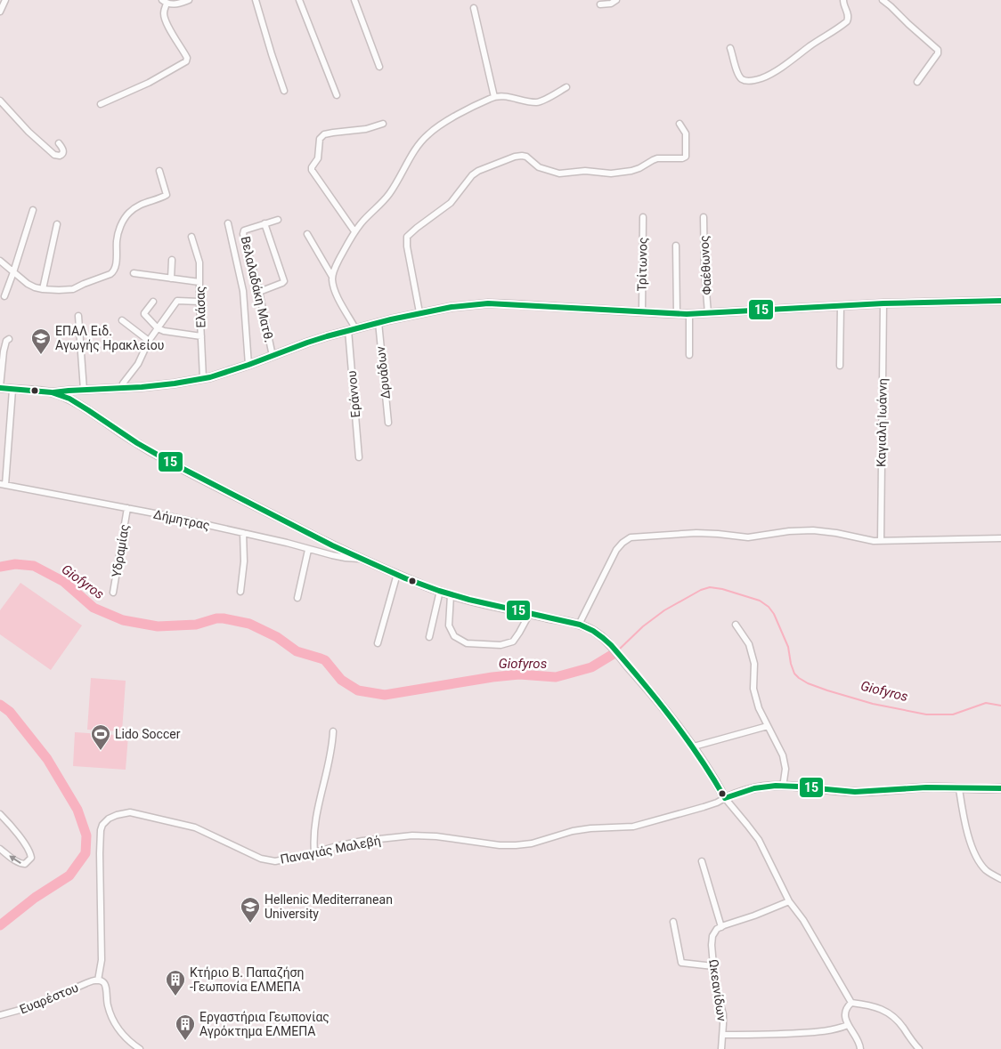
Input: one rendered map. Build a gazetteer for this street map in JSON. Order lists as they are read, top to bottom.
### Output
{
  "streets": {
    "street": [
      "Τρίτωνος",
      "Φαέθωνος",
      "Βελαλαδάκη Ματθ.",
      "Ελάσας",
      "Δρυάδων",
      "Εράννου",
      "Καγιαλή Ιωάννη",
      "Δήμητρας",
      "Υδραμίας",
      "Παναγιάς Μαλεβή",
      "Ωκεανίδων",
      "Ευαρέστου"
    ]
  },
  "crossings": [
    ["Δήμητρας", "Υδραμίας"],
    ["Παναγιάς Μαλεβή", "Ευαρέστου"]
  ],
  "water": ["Giofyros"],
  "places": {
    "school or university": ["ΕΠΑΛ Ειδ. Αγωγής Ηρακλείου", "Hellenic Mediterranean University"],
    "sports": ["Lido Soccer"],
    "building": ["Κτήριο Β. Παπαζήση -Γεωπονία ΕΛΜΕΠΑ", "Εργαστήρια Γεωπονίας Αγρόκτημα ΕΛΜΕΠΑ"]
  },
  "lines": ["transit line 15"]
}
